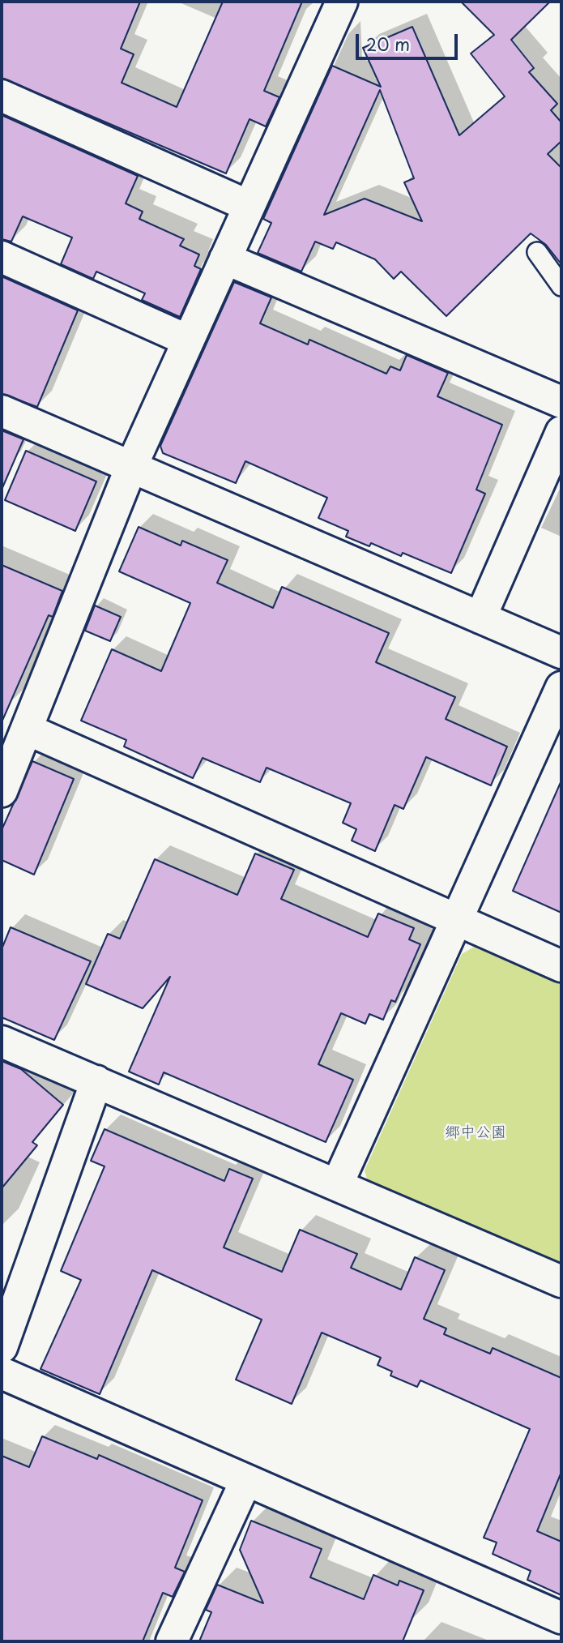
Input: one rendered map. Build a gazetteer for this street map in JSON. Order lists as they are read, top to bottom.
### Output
{
  "parks": ["郷中公園"],
  "scale_bar": "20 m"
}
